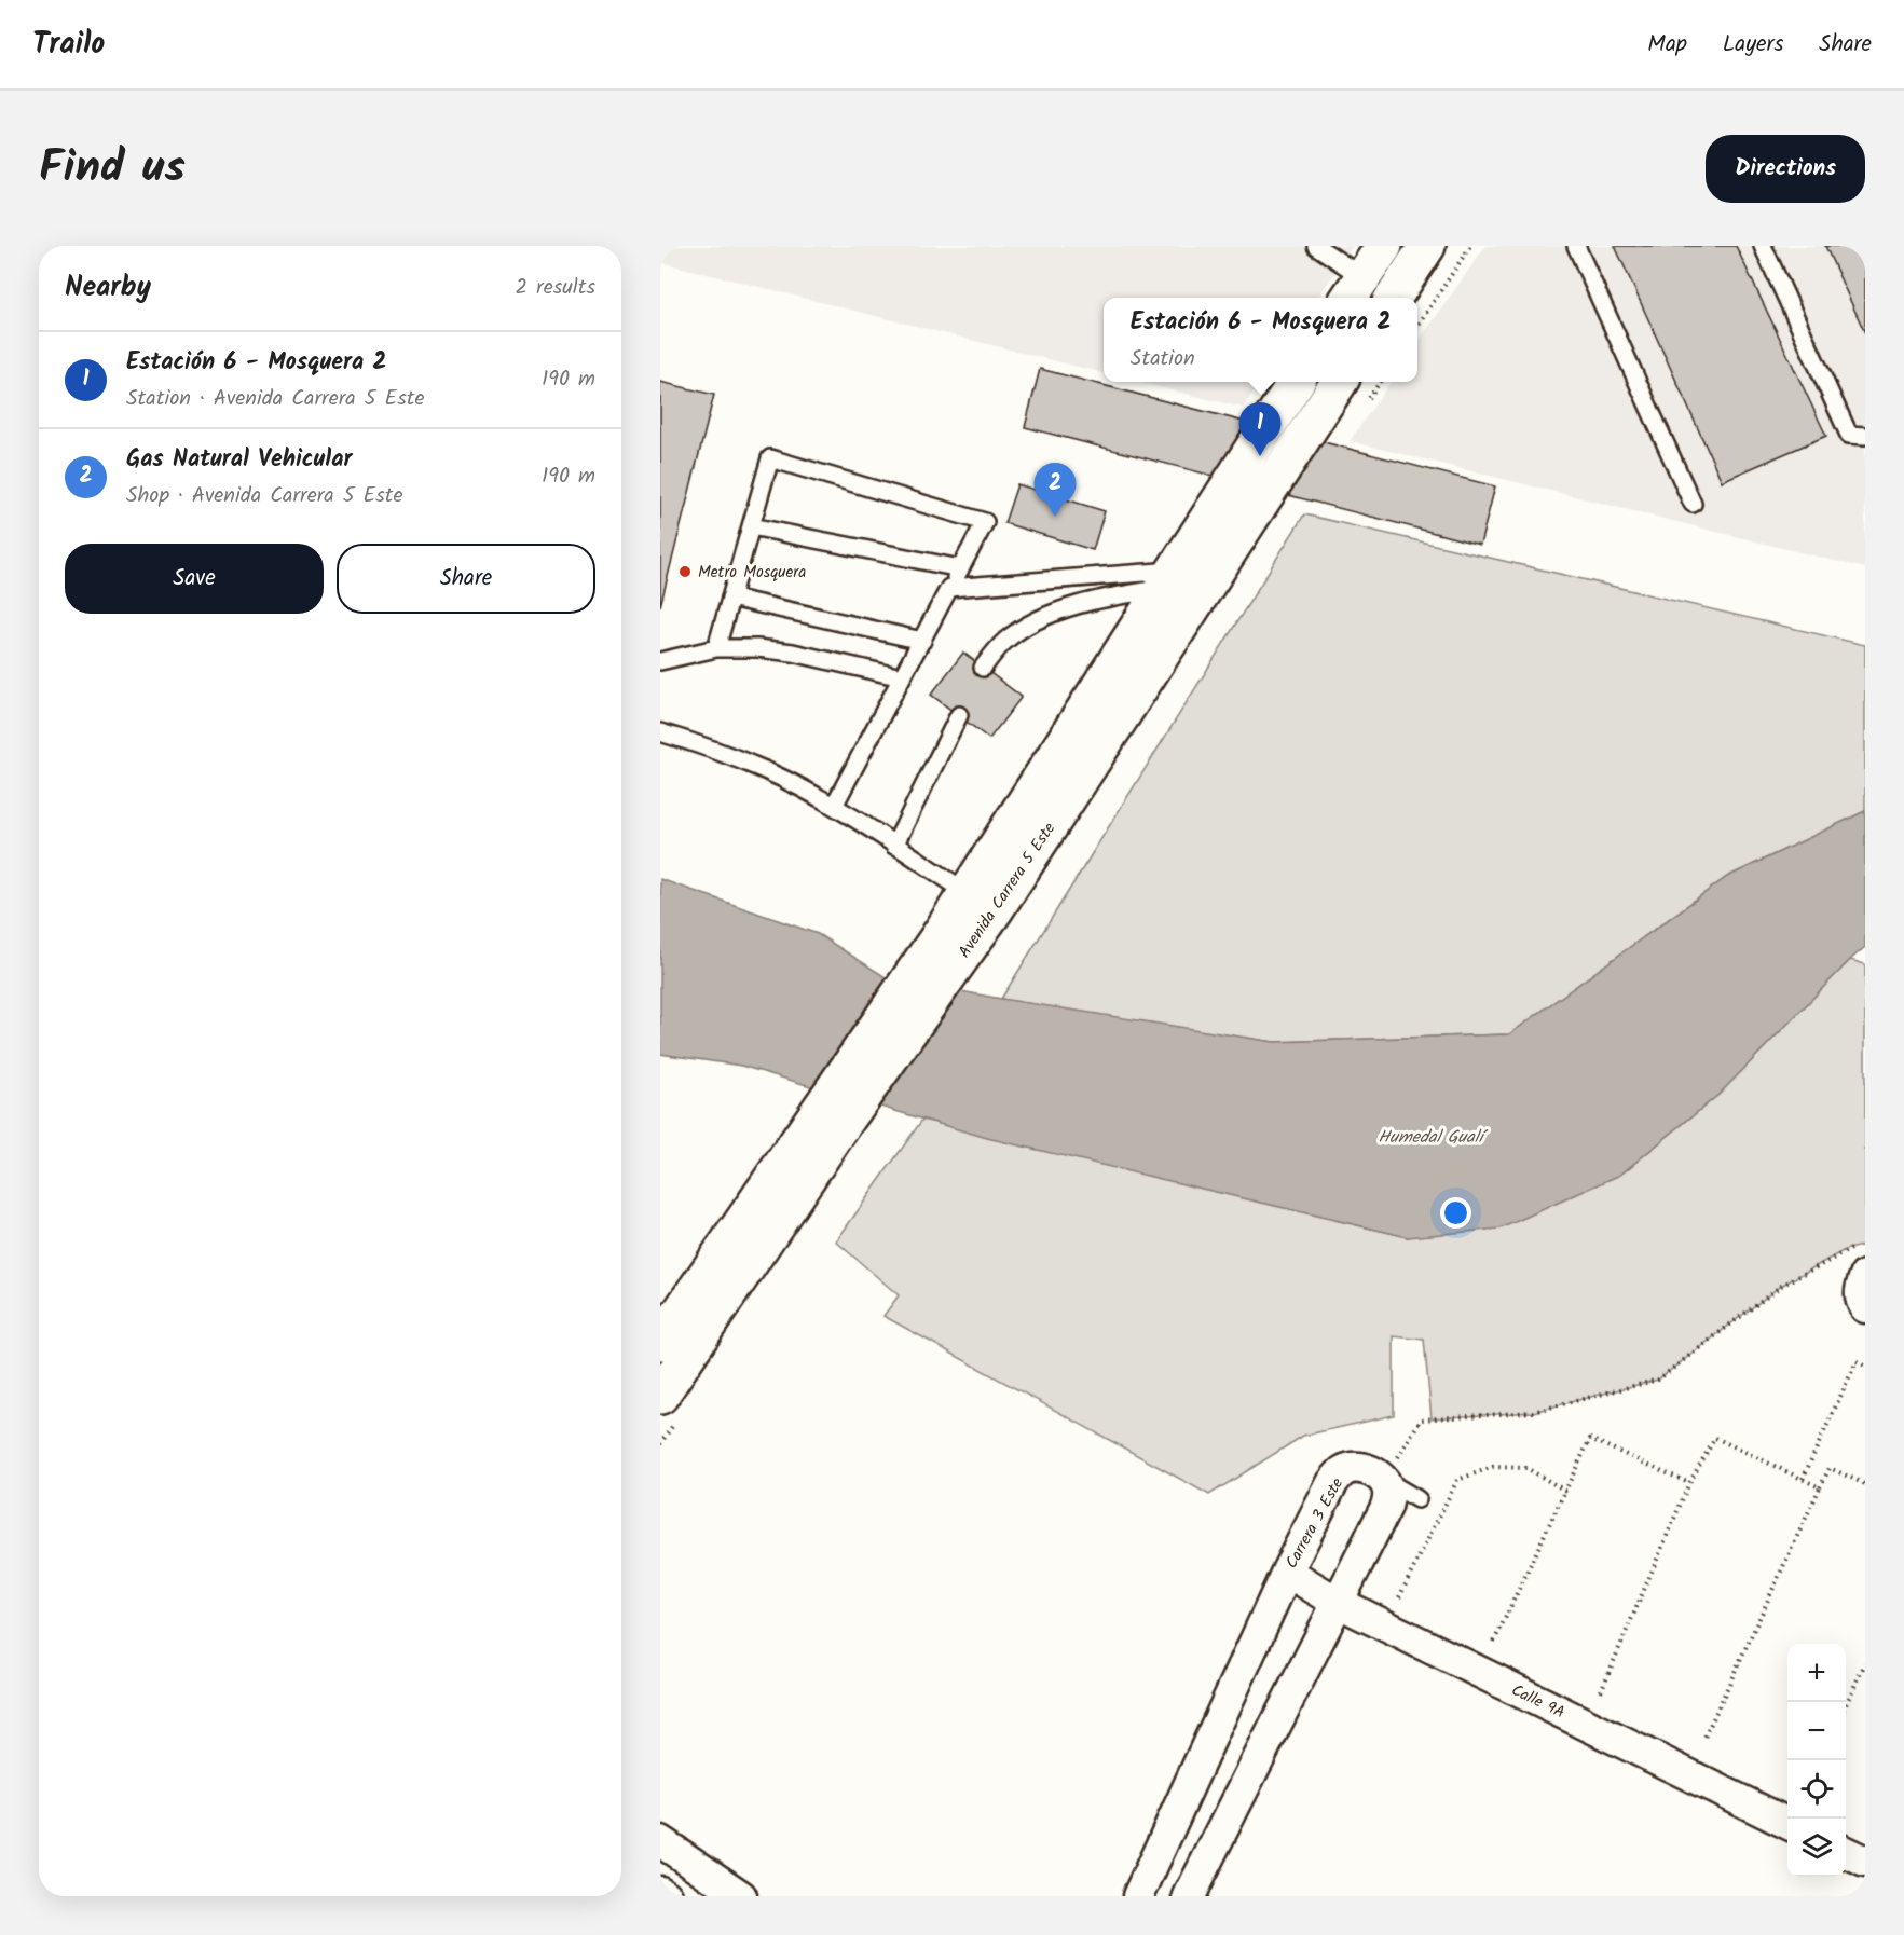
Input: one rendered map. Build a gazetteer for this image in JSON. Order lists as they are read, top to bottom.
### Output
{
  "streets": {
    "main road": ["Avenida Carrera 5 Este"],
    "street": ["Carrera 3 Este", "Calle 9A"]
  },
  "crossings": [
    ["Carrera 3 Este", "Calle 9A"]
  ],
  "water": ["Humedal Gualí"],
  "places": ["Metro Mosquera"],
  "page": {
    "header": "Trailo",
    "nav": ["Map", "Layers", "Share"],
    "title": "Find us",
    "buttons": [
      "Directions",
      ["Save", "Share"]
    ],
    "heading": ["Nearby", "2 results"],
    "popup": ["Estación 6 - Mosquera 2", "Station"],
    "list": [
      {
        "mark": "1",
        "name": "Estación 6 - Mosquera 2",
        "note": "Station · Avenida Carrera 5 Este",
        "value": "190 m"
      },
      {
        "mark": "2",
        "name": "Gas Natural Vehicular",
        "note": "Shop · Avenida Carrera 5 Este",
        "value": "190 m"
      }
    ],
    "pins": ["1", "2"],
    "map_buttons": ["+", "−"]
  }
}
